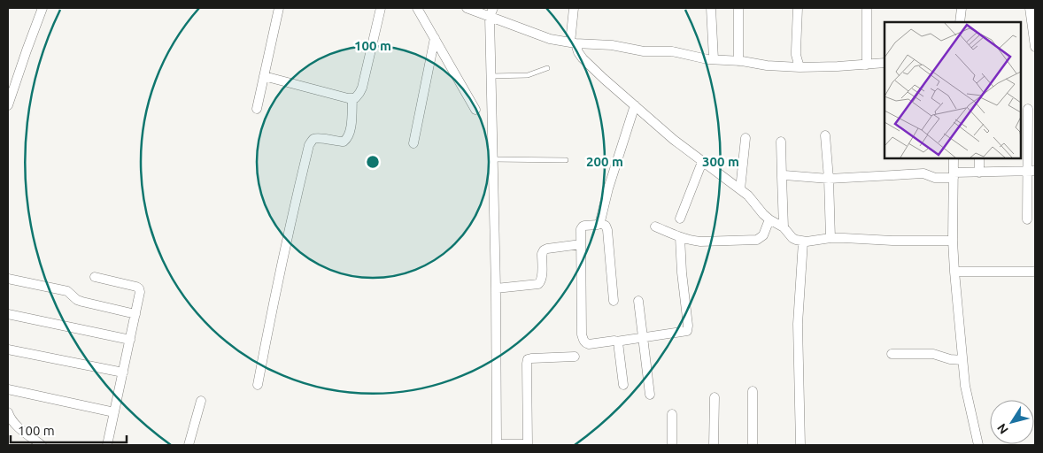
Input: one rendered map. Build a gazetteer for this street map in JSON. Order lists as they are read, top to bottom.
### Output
{
  "scale_bar": "100 m",
  "north": "bottom left",
  "rings": ["100 m", "200 m", "300 m"]
}
